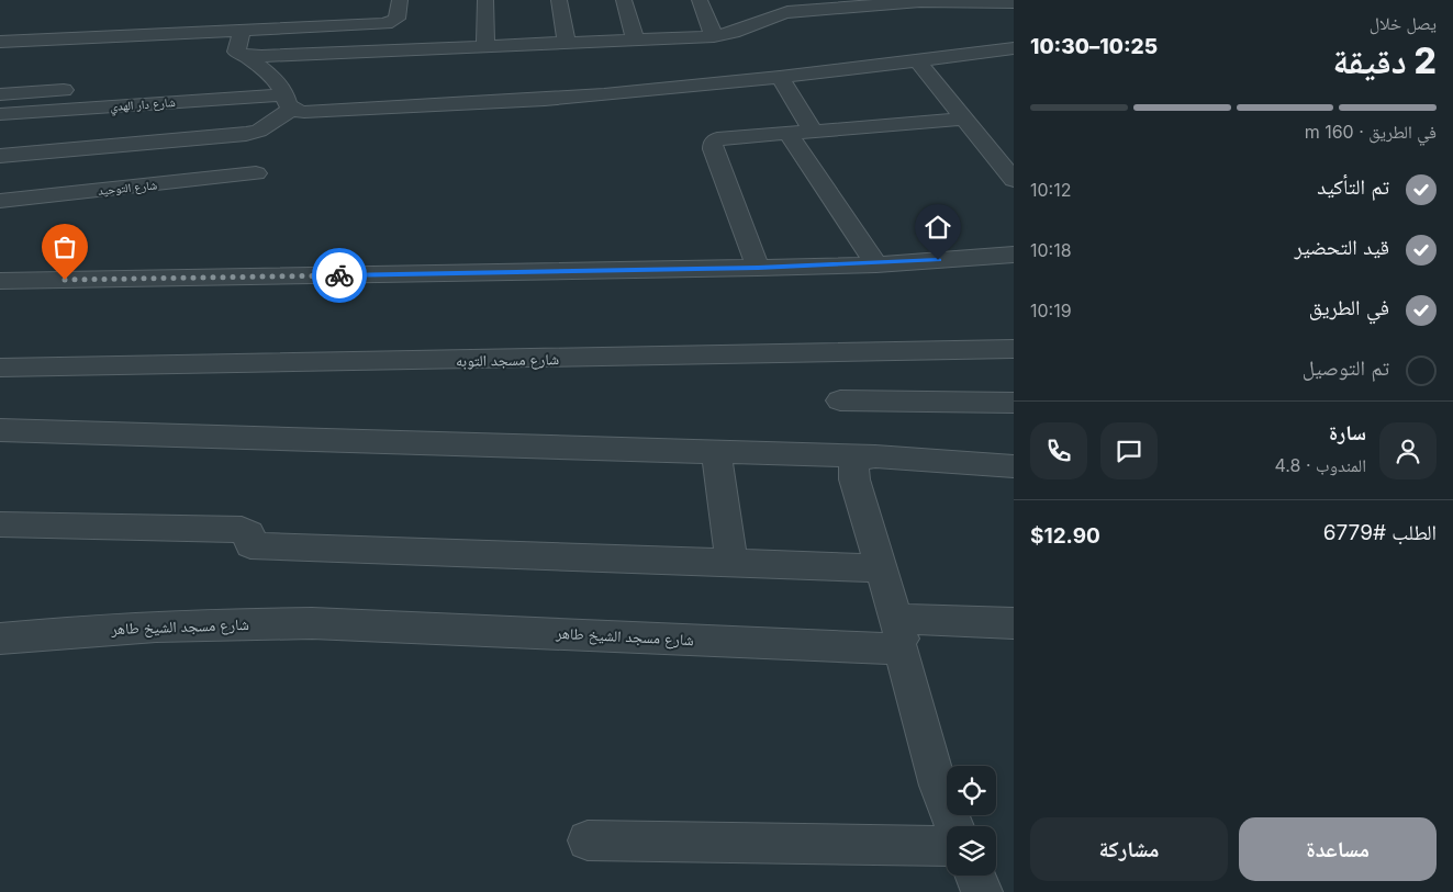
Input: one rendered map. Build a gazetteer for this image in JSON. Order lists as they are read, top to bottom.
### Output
{
  "streets": {
    "street": [
      "شارع دار الهدي",
      "شارع التوحيد",
      "شارع مسجد التوبه",
      "شارع مسجد الشيخ طاهر"
    ]
  },
  "page": {
    "heading": ["2 دقيقة", "يصل خلال", "10:25–10:30"],
    "panel": [
      "سارة",
      "المندوب · 4.8",
      "الطلب #6779",
      "$12.90"
    ],
    "bar": "في الطريق · 160 m",
    "list": [
      ["تم التأكيد", "10:12"],
      ["قيد التحضير", "10:18"],
      ["في الطريق", "10:19"],
      "تم التوصيل"
    ],
    "buttons": ["مساعدة", "مشاركة"]
  }
}
